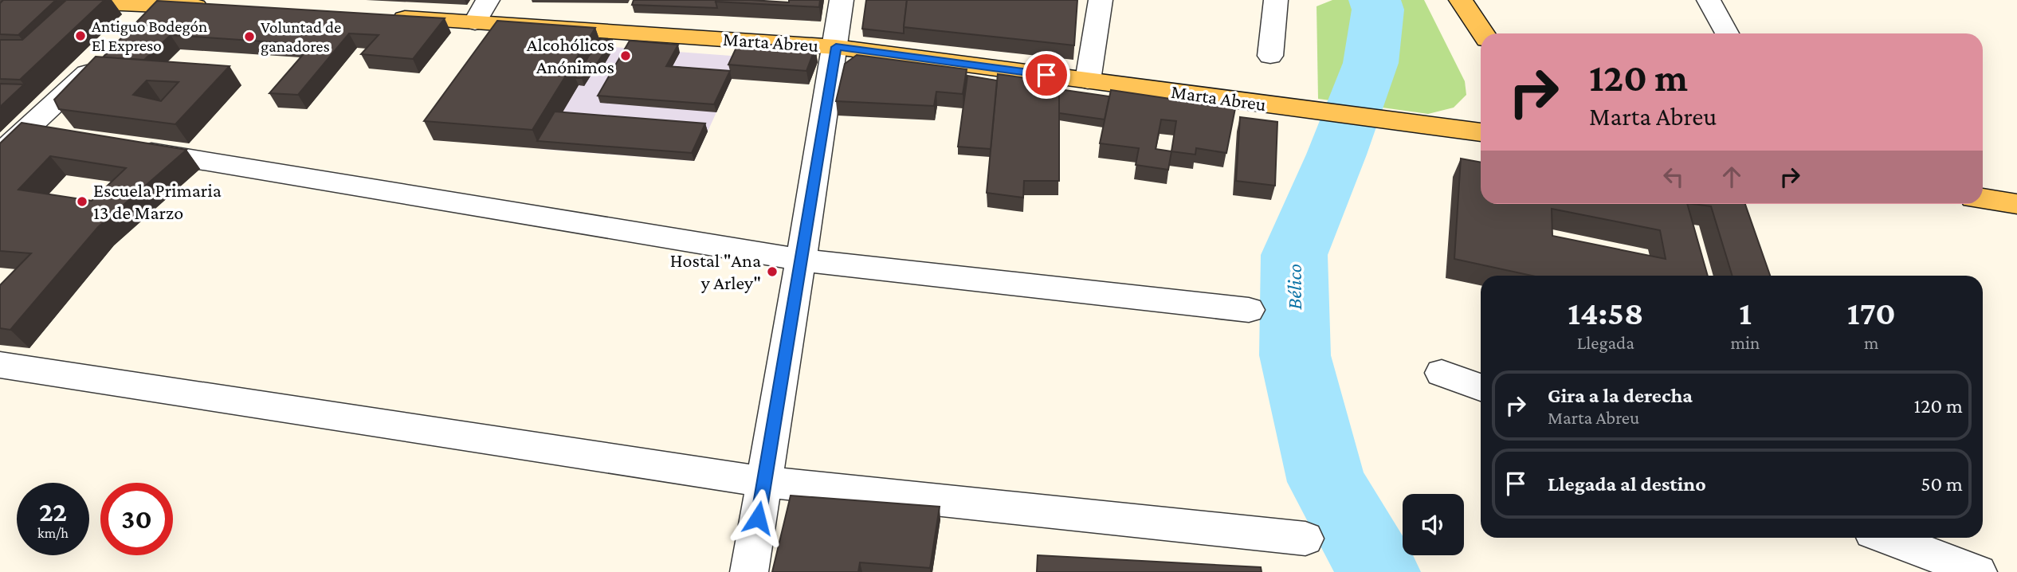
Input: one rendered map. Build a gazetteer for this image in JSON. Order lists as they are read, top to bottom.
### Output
{
  "streets": {
    "main road": ["Marta Abreu"]
  },
  "water": ["Bélico"],
  "places": [
    "Antiguo Bodegón El Expreso",
    "Voluntad de ganadores",
    "Alcohólicos Anónimos",
    "Escuela Primaria 13 de Marzo",
    "Hostal \"Ana y Arley\""
  ],
  "page": {
    "turn": ["120 m", "Marta Abreu"],
    "eta": [
      "14:58",
      "Llegada",
      "1",
      "min",
      "170",
      "m"
    ],
    "list": [
      {
        "name": "Gira a la derecha",
        "note": "Marta Abreu",
        "value": "120 m"
      },
      {
        "name": "Llegada al destino",
        "value": "50 m"
      }
    ],
    "speed": "22 km/h",
    "limit": "30"
  }
}
